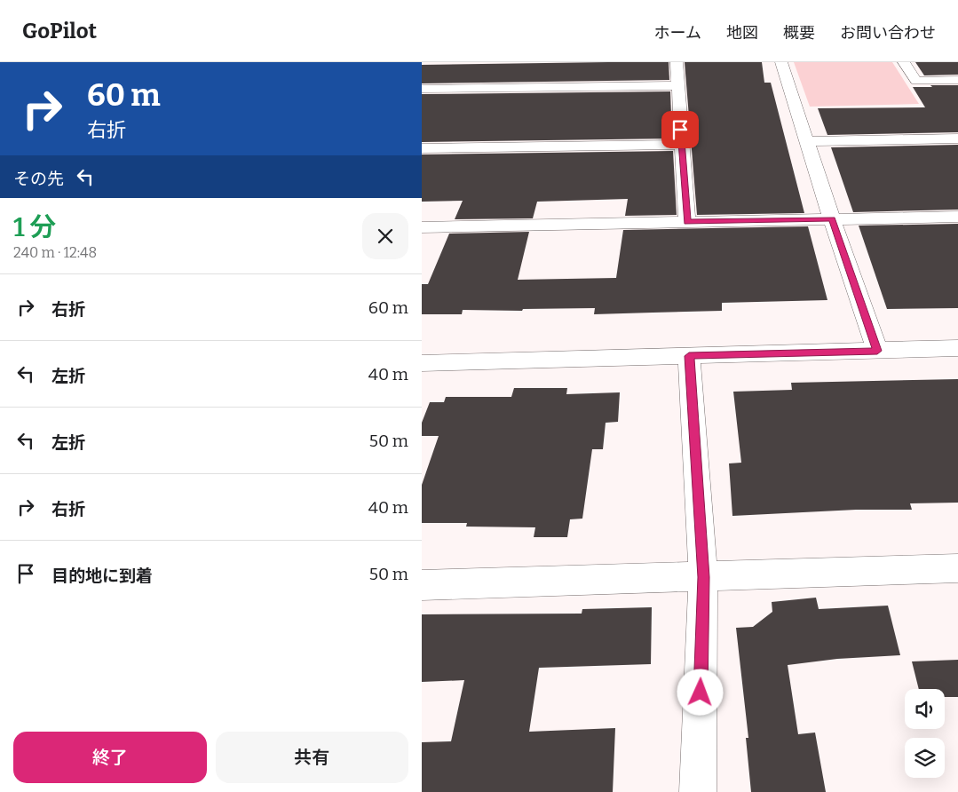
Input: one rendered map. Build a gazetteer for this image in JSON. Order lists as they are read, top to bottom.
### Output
{
  "page": {
    "header": "GoPilot",
    "nav": [
      "ホーム",
      "地図",
      "概要",
      "お問い合わせ"
    ],
    "turn": ["60 m", "右折"],
    "then": "その先",
    "heading": ["1 分", "240 m · 12:48"],
    "list": [
      {
        "name": "右折",
        "value": "60 m"
      },
      {
        "name": "左折",
        "value": "40 m"
      },
      {
        "name": "左折",
        "value": "50 m"
      },
      {
        "name": "右折",
        "value": "40 m"
      },
      {
        "name": "目的地に到着",
        "value": "50 m"
      }
    ],
    "buttons": ["終了", "共有"]
  }
}
